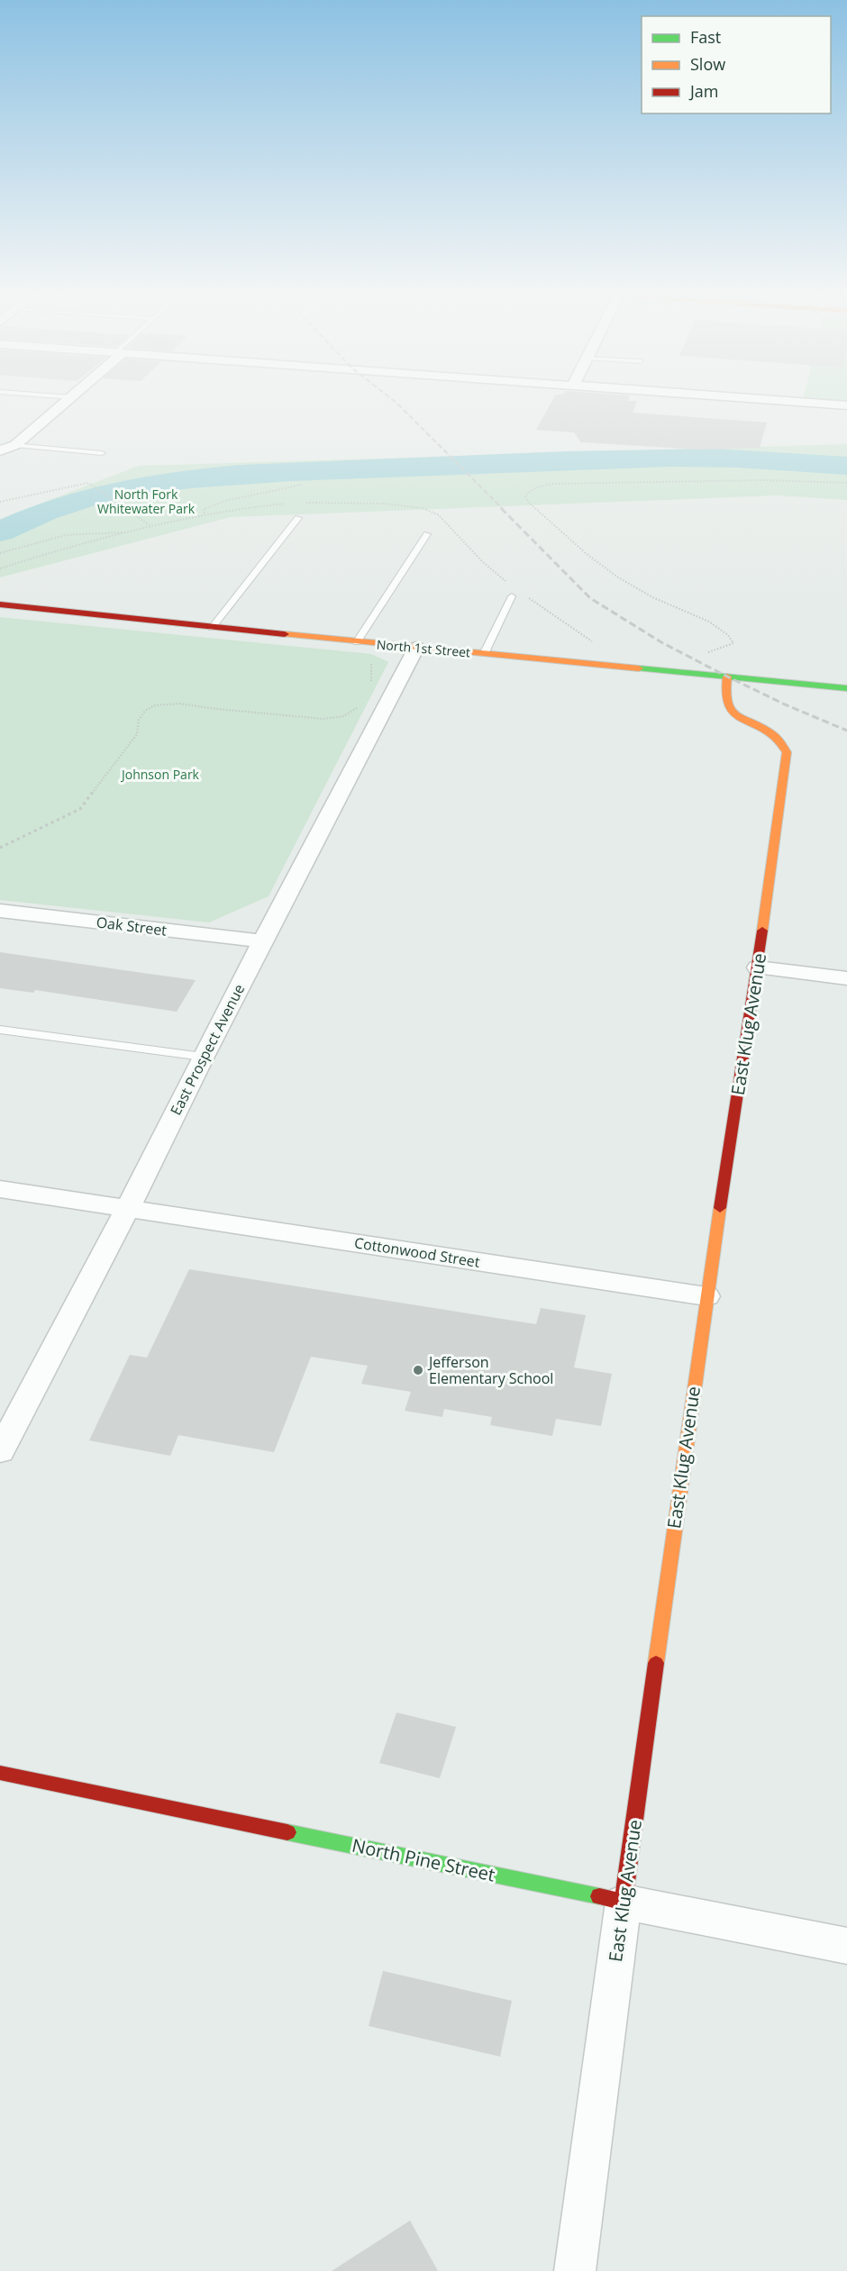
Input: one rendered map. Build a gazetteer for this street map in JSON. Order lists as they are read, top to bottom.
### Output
{
  "streets": {
    "street": [
      "North 1st Street",
      "Oak Street",
      "East Klug Avenue",
      "East Prospect Avenue",
      "Cottonwood Street",
      "North Pine Street"
    ]
  },
  "crossings": [
    ["North 1st Street", "East Klug Avenue"],
    ["North 1st Street", "East Prospect Avenue"],
    ["Oak Street", "East Prospect Avenue"],
    ["East Klug Avenue", "Cottonwood Street"],
    ["East Klug Avenue", "North Pine Street"],
    ["East Prospect Avenue", "Cottonwood Street"]
  ],
  "parks": ["North Fork Whitewater Park", "Johnson Park"],
  "places": ["Jefferson Elementary School"],
  "legend": ["Fast", "Slow", "Jam"]
}
